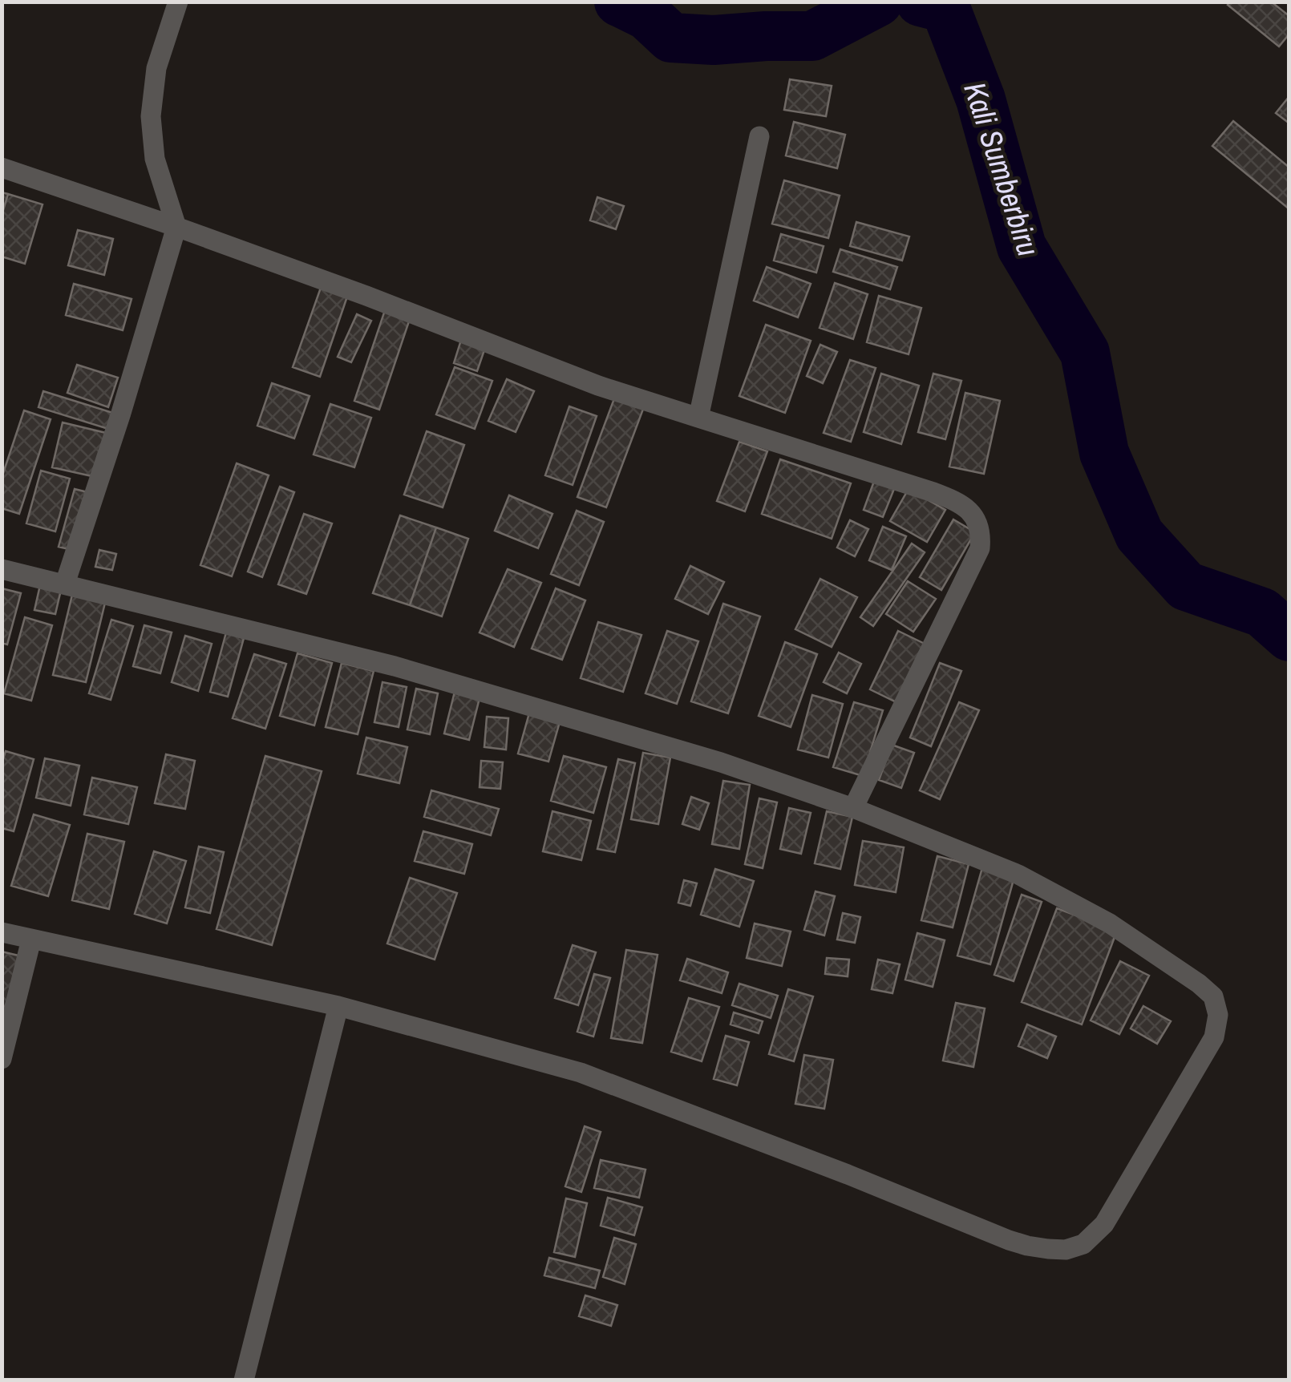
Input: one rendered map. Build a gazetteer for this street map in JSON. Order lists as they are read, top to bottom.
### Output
{
  "water": ["Kali Sumberbiru"]
}
